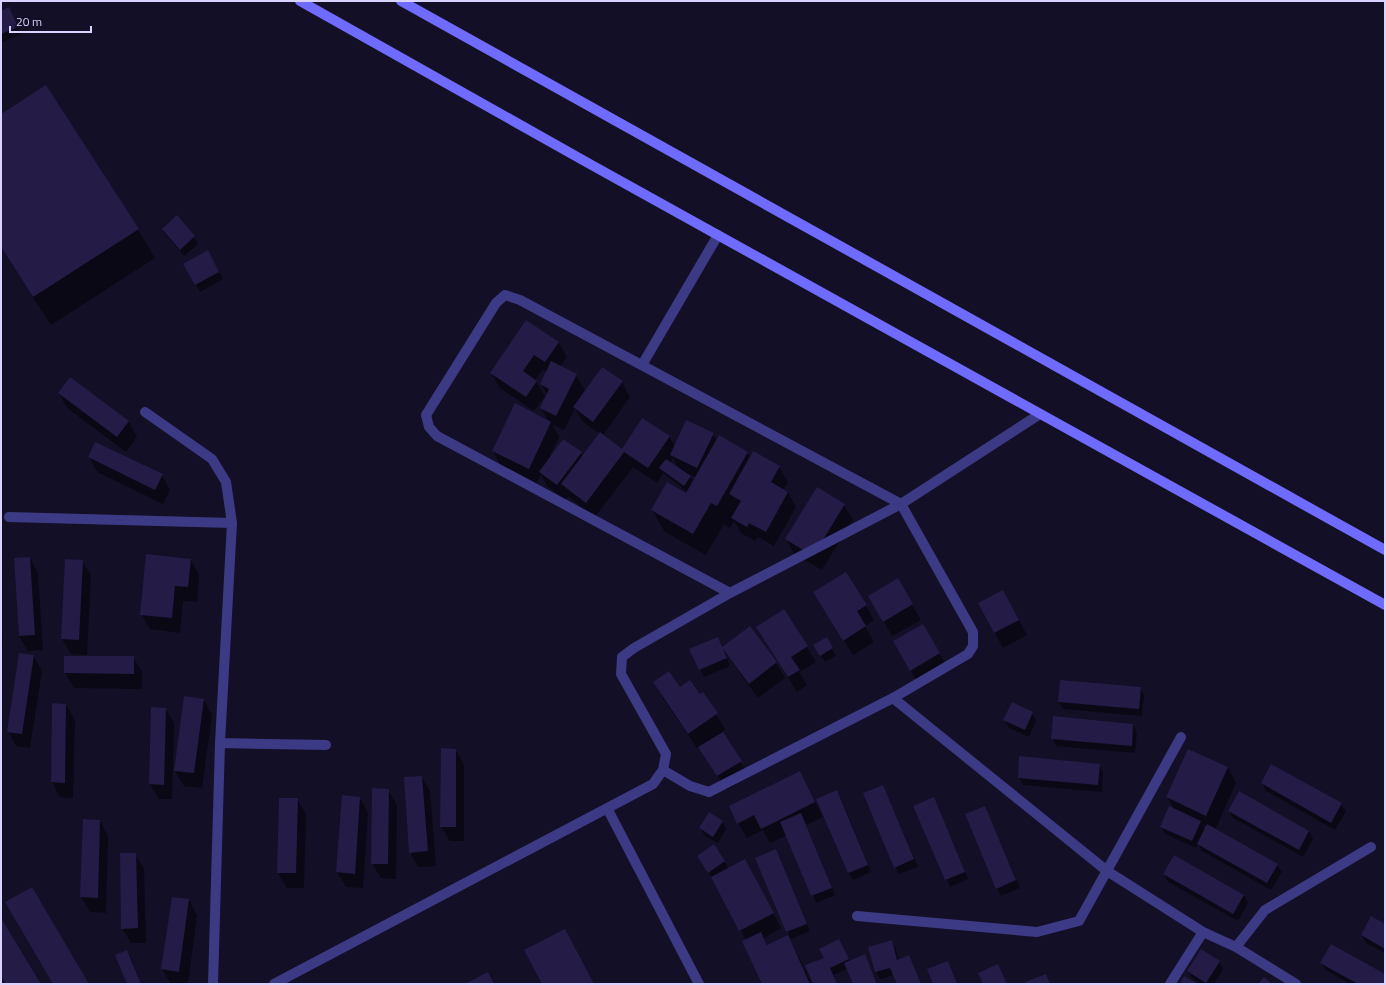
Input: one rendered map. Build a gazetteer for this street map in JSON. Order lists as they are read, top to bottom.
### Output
{
  "scale_bar": "20 m"
}
